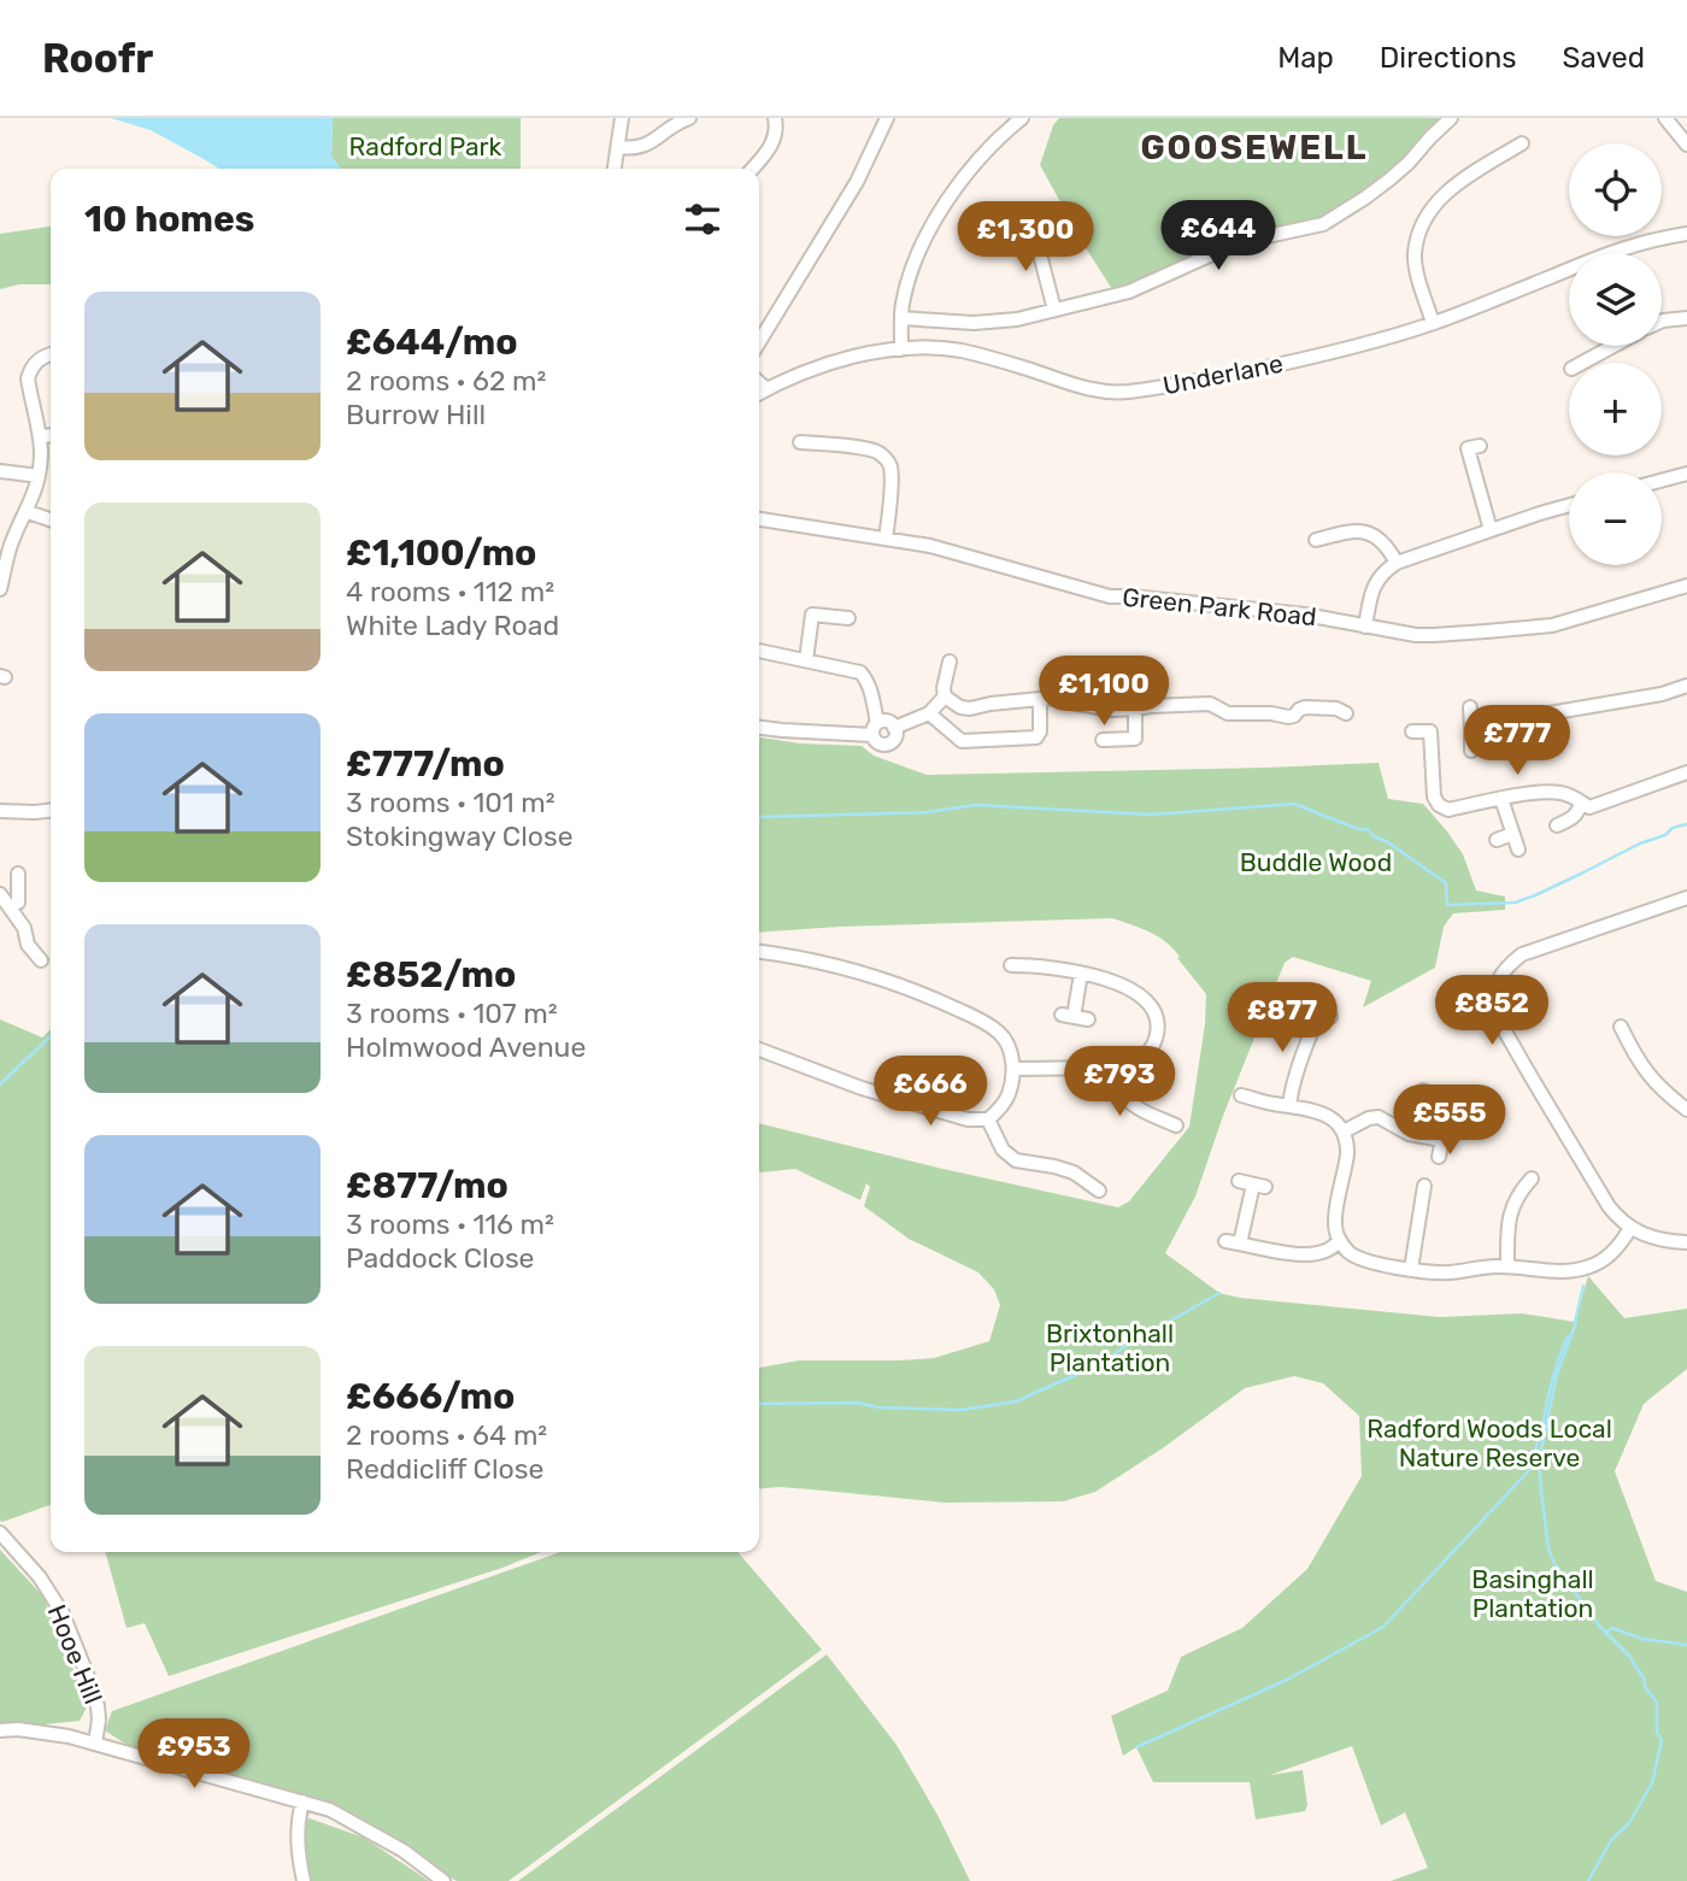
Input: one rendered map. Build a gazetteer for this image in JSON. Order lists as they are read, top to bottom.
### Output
{
  "streets": {
    "street": ["Underlane", "Green Park Road", "Hooe Hill"]
  },
  "districts": ["GOOSEWELL"],
  "parks": [
    "Radford Park",
    "Buddle Wood",
    "Brixtonhall Plantation",
    "Radford Woods Local Nature Reserve",
    "Basinghall Plantation"
  ],
  "page": {
    "header": "Roofr",
    "nav": ["Map", "Directions", "Saved"],
    "map_buttons": ["+", "−"],
    "heading": "10 homes",
    "price": [
      "£644",
      "£1,300",
      "£1,100",
      "£777",
      "£852",
      "£877",
      "£793",
      "£666",
      "£555",
      "£953"
    ],
    "list": [
      {
        "name": "£644/mo",
        "note": "2 rooms · 62 m² · Burrow Hill"
      },
      {
        "name": "£1,100/mo",
        "note": "4 rooms · 112 m² · White Lady Road"
      },
      {
        "name": "£777/mo",
        "note": "3 rooms · 101 m² · Stokingway Close"
      },
      {
        "name": "£852/mo",
        "note": "3 rooms · 107 m² · Holmwood Avenue"
      },
      {
        "name": "£877/mo",
        "note": "3 rooms · 116 m² · Paddock Close"
      },
      {
        "name": "£666/mo",
        "note": "2 rooms · 64 m² · Reddicliff Close"
      }
    ]
  }
}
